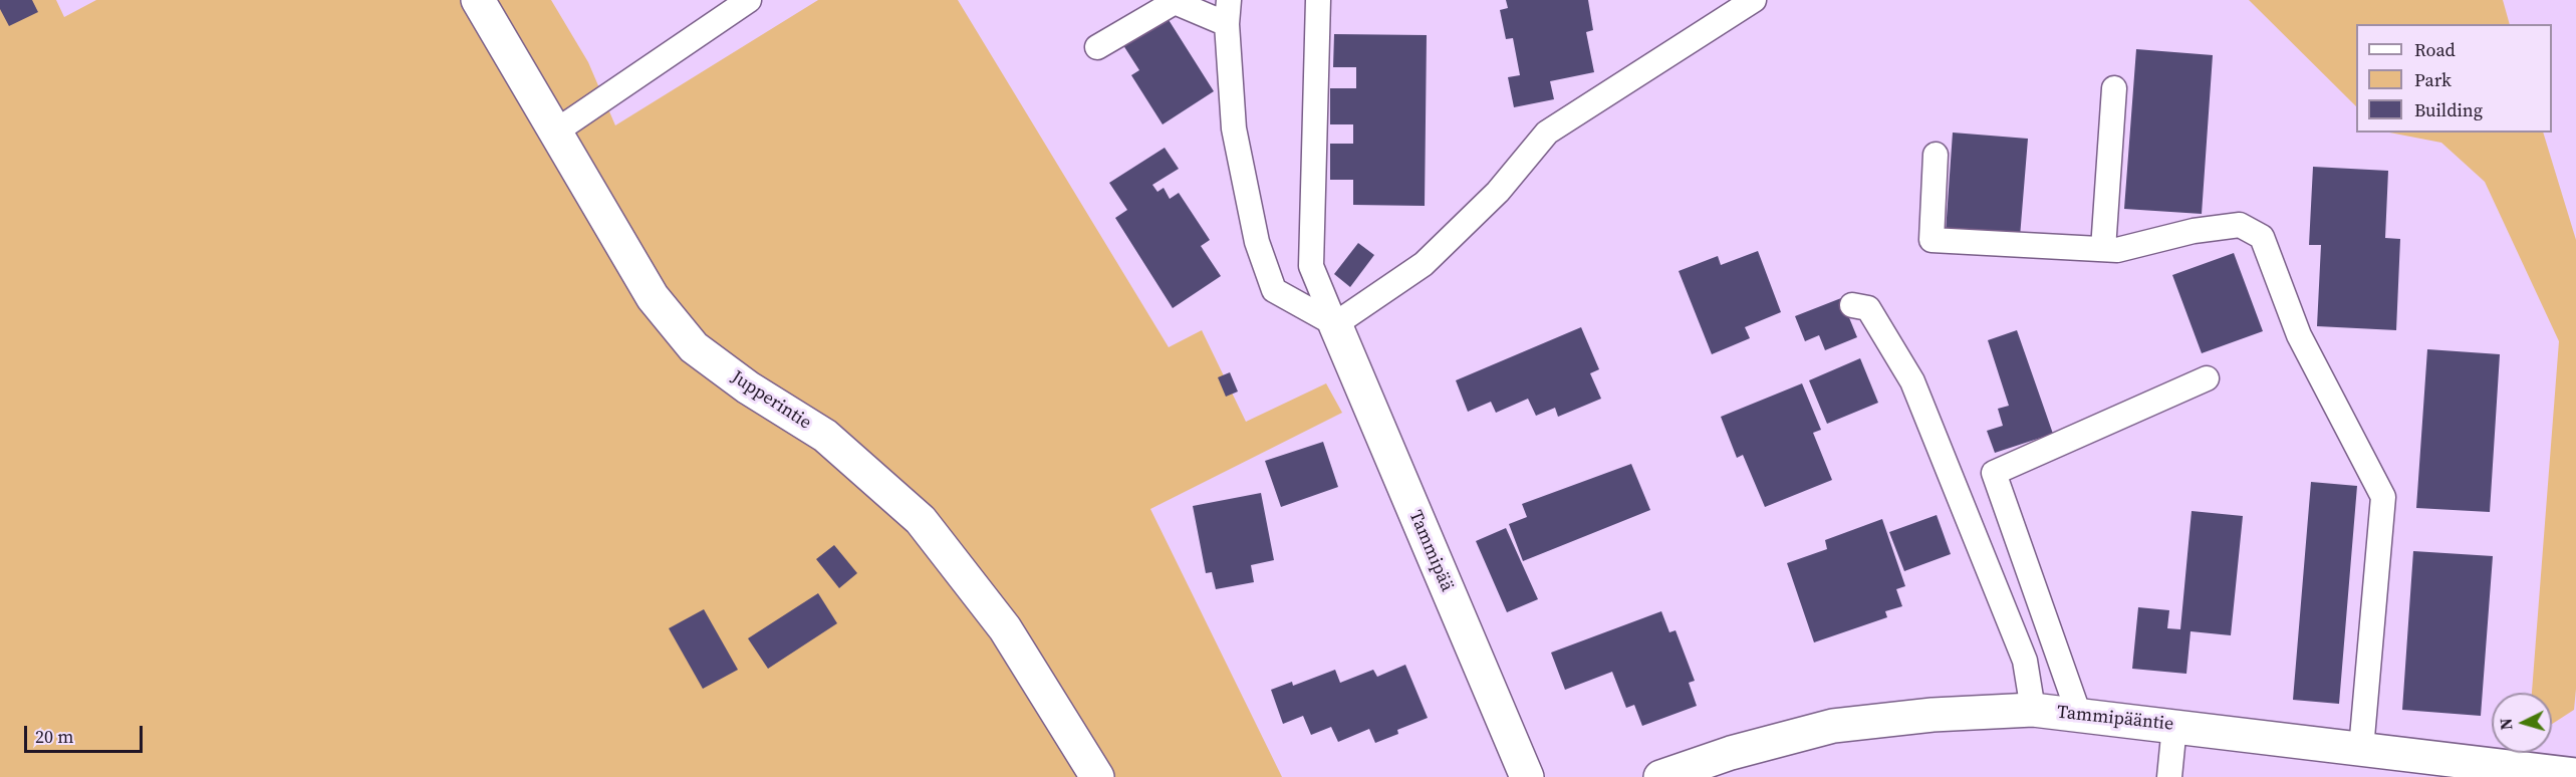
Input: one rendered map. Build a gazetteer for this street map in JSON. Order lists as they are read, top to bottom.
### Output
{
  "streets": {
    "street": ["Jupperintie", "Tammipää", "Tammipääntie"]
  },
  "legend": ["Road", "Park", "Building"],
  "scale_bar": "20 m",
  "north": "left"
}
